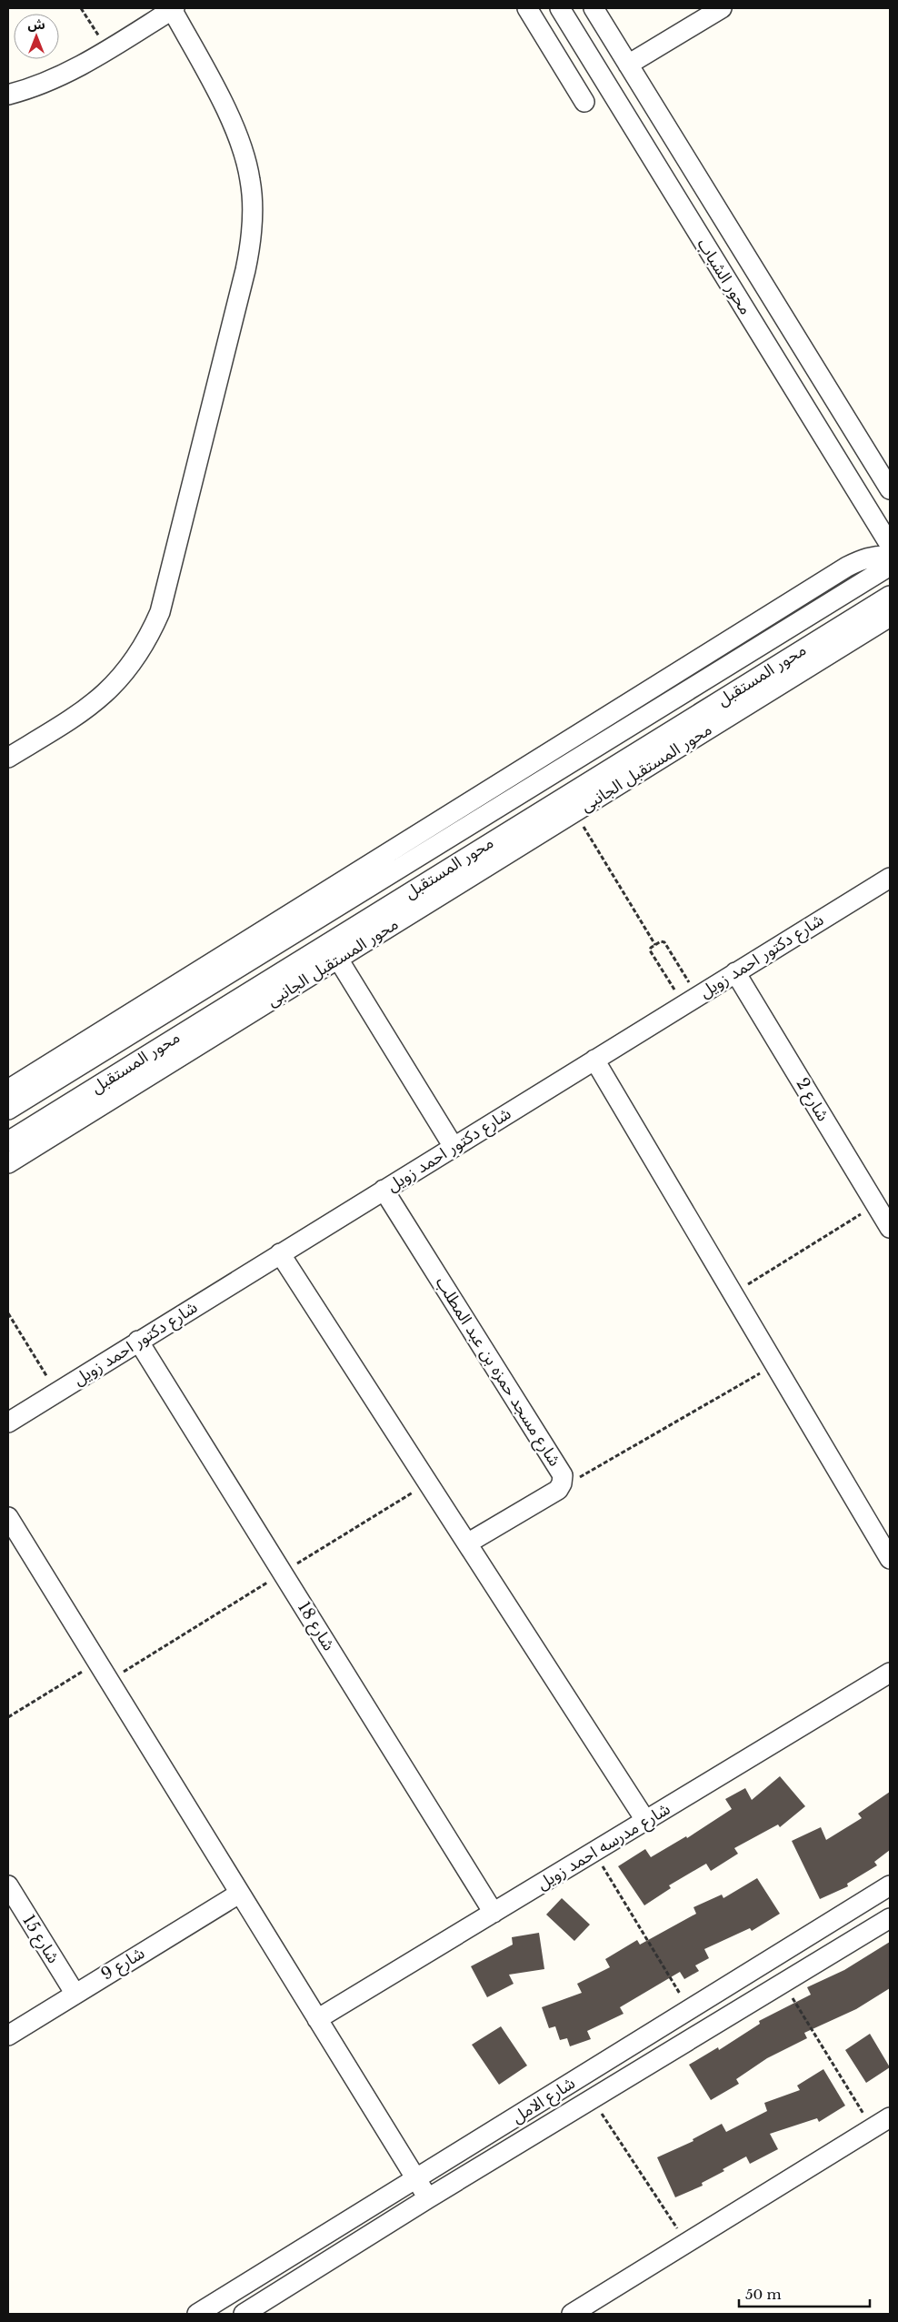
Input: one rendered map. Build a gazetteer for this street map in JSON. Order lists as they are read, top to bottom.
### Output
{
  "streets": {
    "street": [
      "محور الشباب",
      "محور المستقبل",
      "محور المستقبل الجانبى",
      "شارع دكتور احمد زويل",
      "شارع 2",
      "شارع مسجد حمزه بن عبد المطلب",
      "شارع 18",
      "شارع مدرسه احمد زويل",
      "شارع 15",
      "شارع 9",
      "شارع الامل"
    ]
  },
  "crossings": [
    ["شارع دكتور احمد زويل", "شارع 2"],
    ["شارع دكتور احمد زويل", "شارع مسجد حمزه بن عبد المطلب"],
    ["شارع دكتور احمد زويل", "شارع 18"],
    ["شارع 18", "شارع مدرسه احمد زويل"],
    ["شارع 15", "شارع 9"]
  ],
  "scale_bar": "50 m",
  "north": "top"
}
